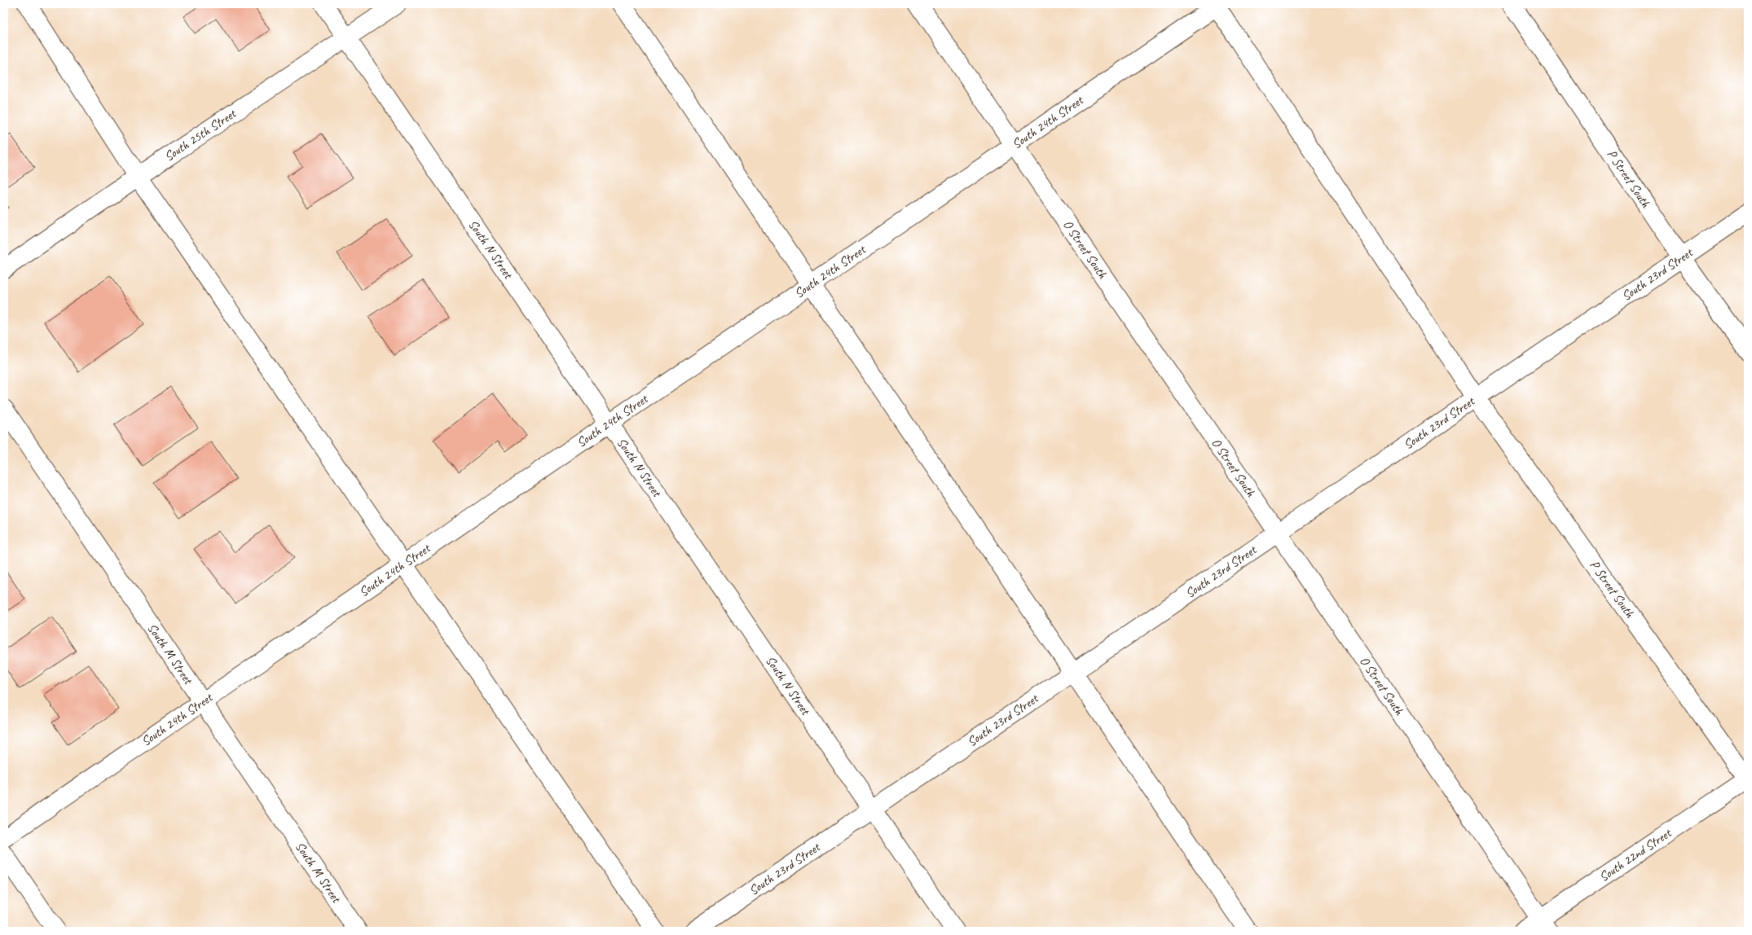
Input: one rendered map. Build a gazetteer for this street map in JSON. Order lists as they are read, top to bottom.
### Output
{
  "streets": {
    "street": [
      "South 24th Street",
      "South 25th Street",
      "P Street South",
      "South N Street",
      "O Street South",
      "South 23rd Street",
      "South M Street",
      "South 22nd Street"
    ]
  },
  "crossings": [
    ["South 24th Street", "P Street South"],
    ["South 24th Street", "South N Street"],
    ["South 24th Street", "O Street South"],
    ["South 24th Street", "South M Street"],
    ["South 25th Street", "South N Street"],
    ["P Street South", "South 23rd Street"],
    ["P Street South", "South 22nd Street"],
    ["South N Street", "South 23rd Street"],
    ["O Street South", "South 23rd Street"],
    ["O Street South", "South 22nd Street"]
  ]
}
